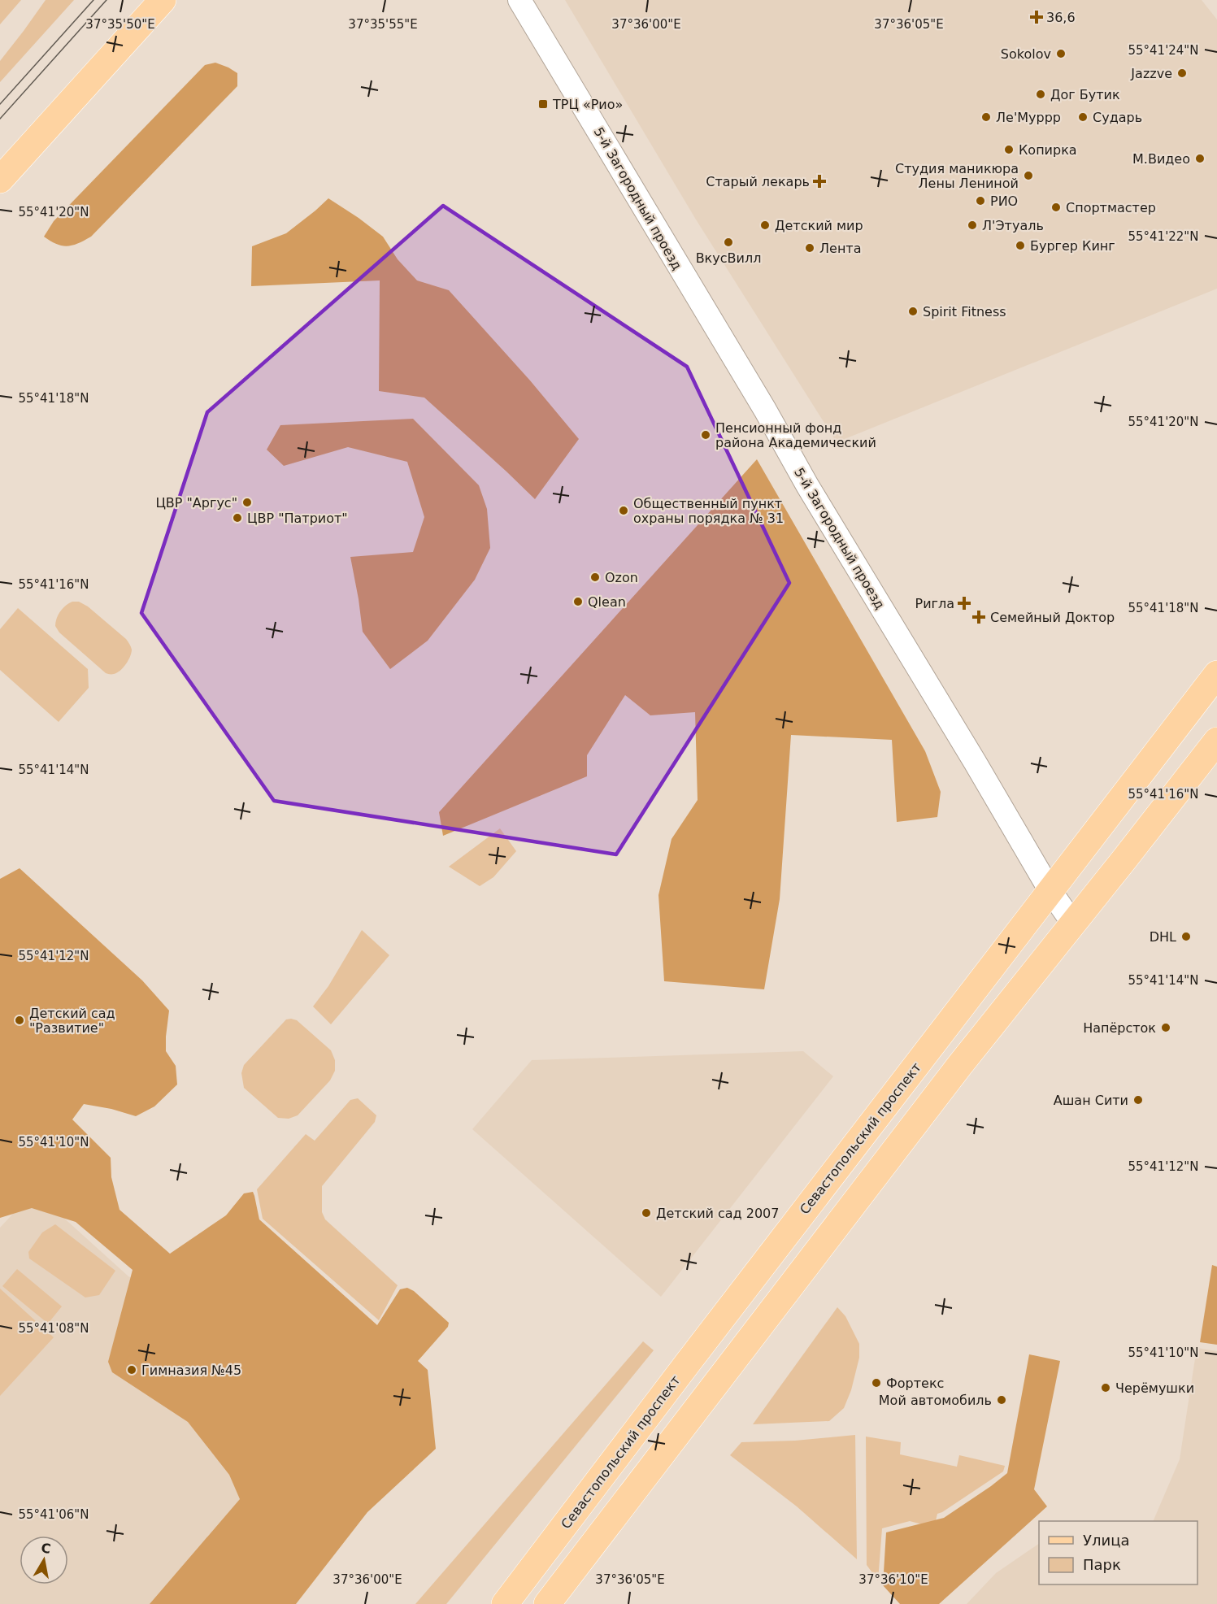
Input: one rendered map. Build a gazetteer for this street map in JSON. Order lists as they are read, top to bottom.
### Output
{
  "streets": {
    "main road": ["Севастопольский проспект"],
    "street": ["5-й Загородный проезд"]
  },
  "crossings": [
    ["5-й Загородный проезд", "Севастопольский проспект"]
  ],
  "places": {
    "health": [
      "36,6",
      "Старый лекарь",
      "Ригла",
      "Семейный Доктор"
    ],
    "other": [
      "Sokolov",
      "Jazzve",
      "Дог Бутик",
      "Ле'Муррр",
      "Сударь",
      "Копирка",
      "М.Видео",
      "Студия маникюра Лены Лениной",
      "РИО",
      "Спортмастер",
      "Детский мир",
      "Л'Этуаль",
      "ВкусВилл",
      "Бургер Кинг",
      "Лента",
      "Spirit Fitness",
      "Пенсионный фонд района Академический",
      "ЦВР \"Аргус\"",
      "Общественный пункт охраны порядка № 31",
      "ЦВР \"Патриот\"",
      "Ozon",
      "Qlean",
      "DHL",
      "Детский сад \"Развитие\"",
      "Напёрсток",
      "Ашан Сити",
      "Детский сад 2007",
      "Гимназия №45",
      "Фортекс",
      "Черёмушки",
      "Мой автомобиль"
    ],
    "transit": ["ТРЦ «Рио»"]
  },
  "legend": ["Улица", "Парк"],
  "north": "top",
  "coordinates": [
    "37°35'50\"E",
    "37°35'55\"E",
    "37°36'00\"E",
    "37°36'05\"E",
    "55°41'24\"N",
    "55°41'20\"N",
    "55°41'22\"N",
    "55°41'18\"N",
    "55°41'16\"N",
    "55°41'14\"N",
    "55°41'12\"N",
    "55°41'10\"N",
    "55°41'08\"N",
    "55°41'06\"N",
    "37°36'10\"E"
  ]
}
